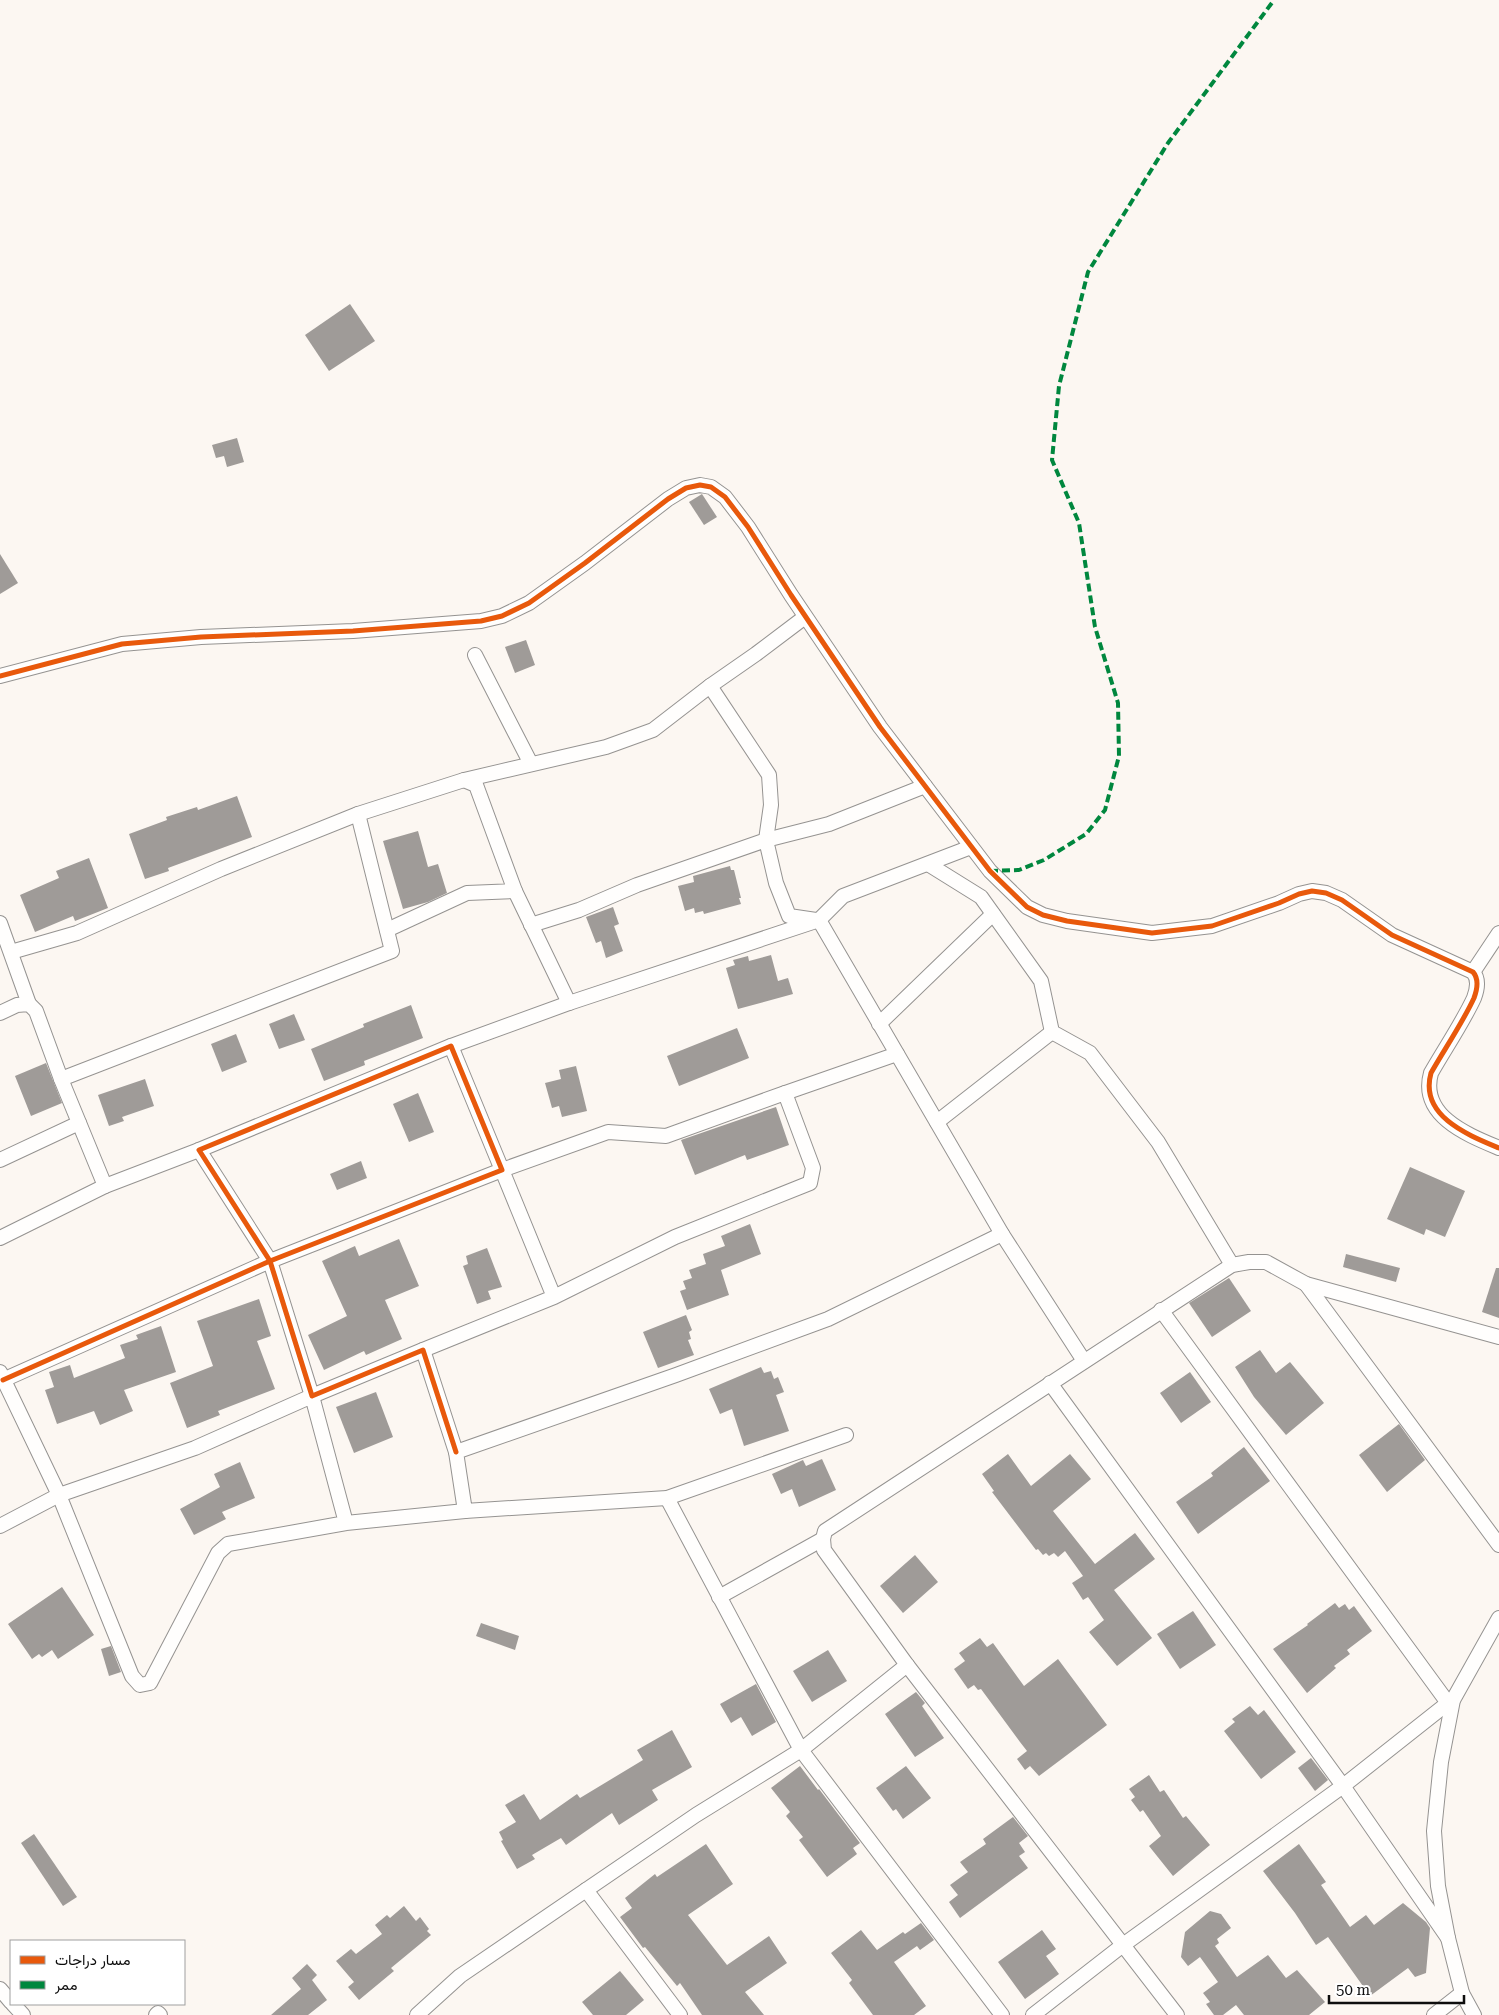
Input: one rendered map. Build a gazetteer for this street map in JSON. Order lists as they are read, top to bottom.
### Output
{
  "legend": ["مسار دراجات", "ممر"],
  "scale_bar": "50 m"
}
